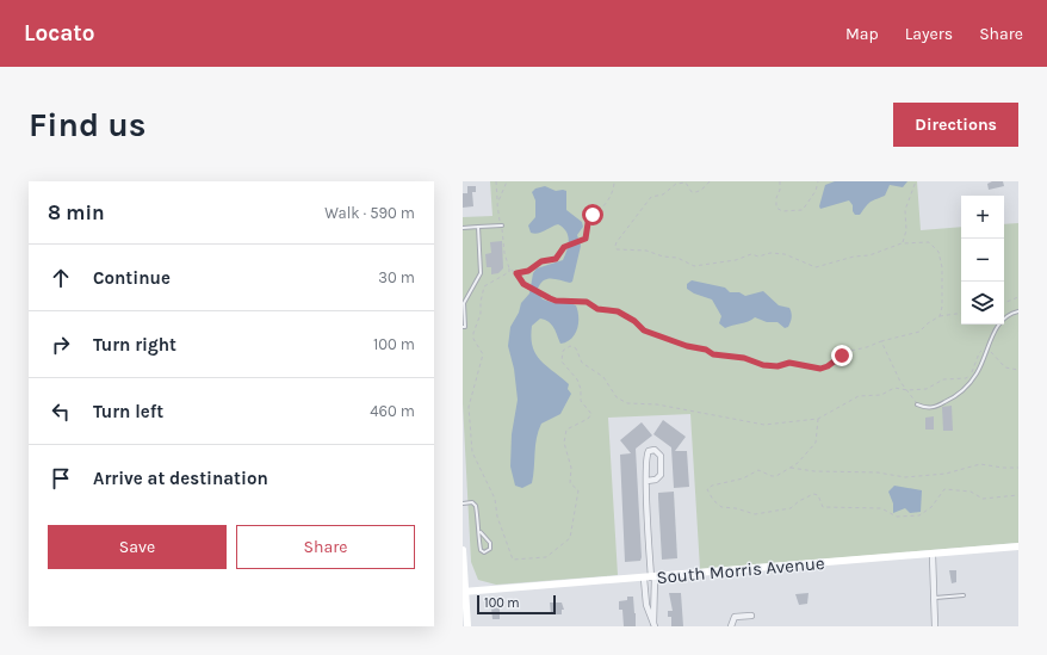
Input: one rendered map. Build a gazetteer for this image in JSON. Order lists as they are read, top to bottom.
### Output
{
  "streets": {
    "street": ["South Morris Avenue"]
  },
  "scale_bar": "100 m",
  "page": {
    "header": "Locato",
    "nav": ["Map", "Layers", "Share"],
    "buttons": [
      "Directions",
      ["Save", "Share"]
    ],
    "title": "Find us",
    "heading": ["8 min", "Walk · 590 m"],
    "map_buttons": ["+", "−"],
    "list": [
      ["Continue", "30 m"],
      ["Turn right", "100 m"],
      ["Turn left", "460 m"],
      "Arrive at destination"
    ],
    "scale": "100 m"
  }
}
